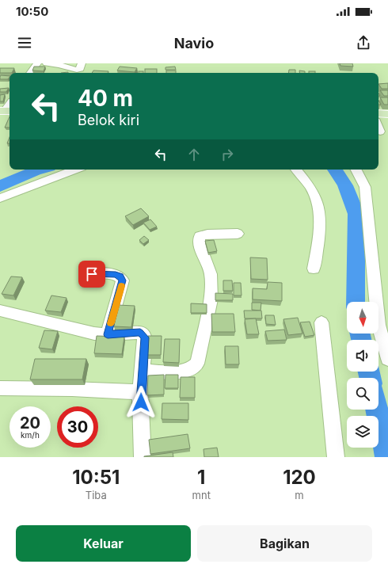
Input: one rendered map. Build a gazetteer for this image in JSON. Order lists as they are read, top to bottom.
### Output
{
  "north": "bottom",
  "page": {
    "status": "10:50",
    "header": "Navio",
    "turn": ["40 m", "Belok kiri"],
    "speed": "20 km/h",
    "limit": "30",
    "eta": [
      "10:51",
      "Tiba",
      "1",
      "mnt",
      "120",
      "m"
    ],
    "buttons": ["Keluar", "Bagikan"]
  }
}
